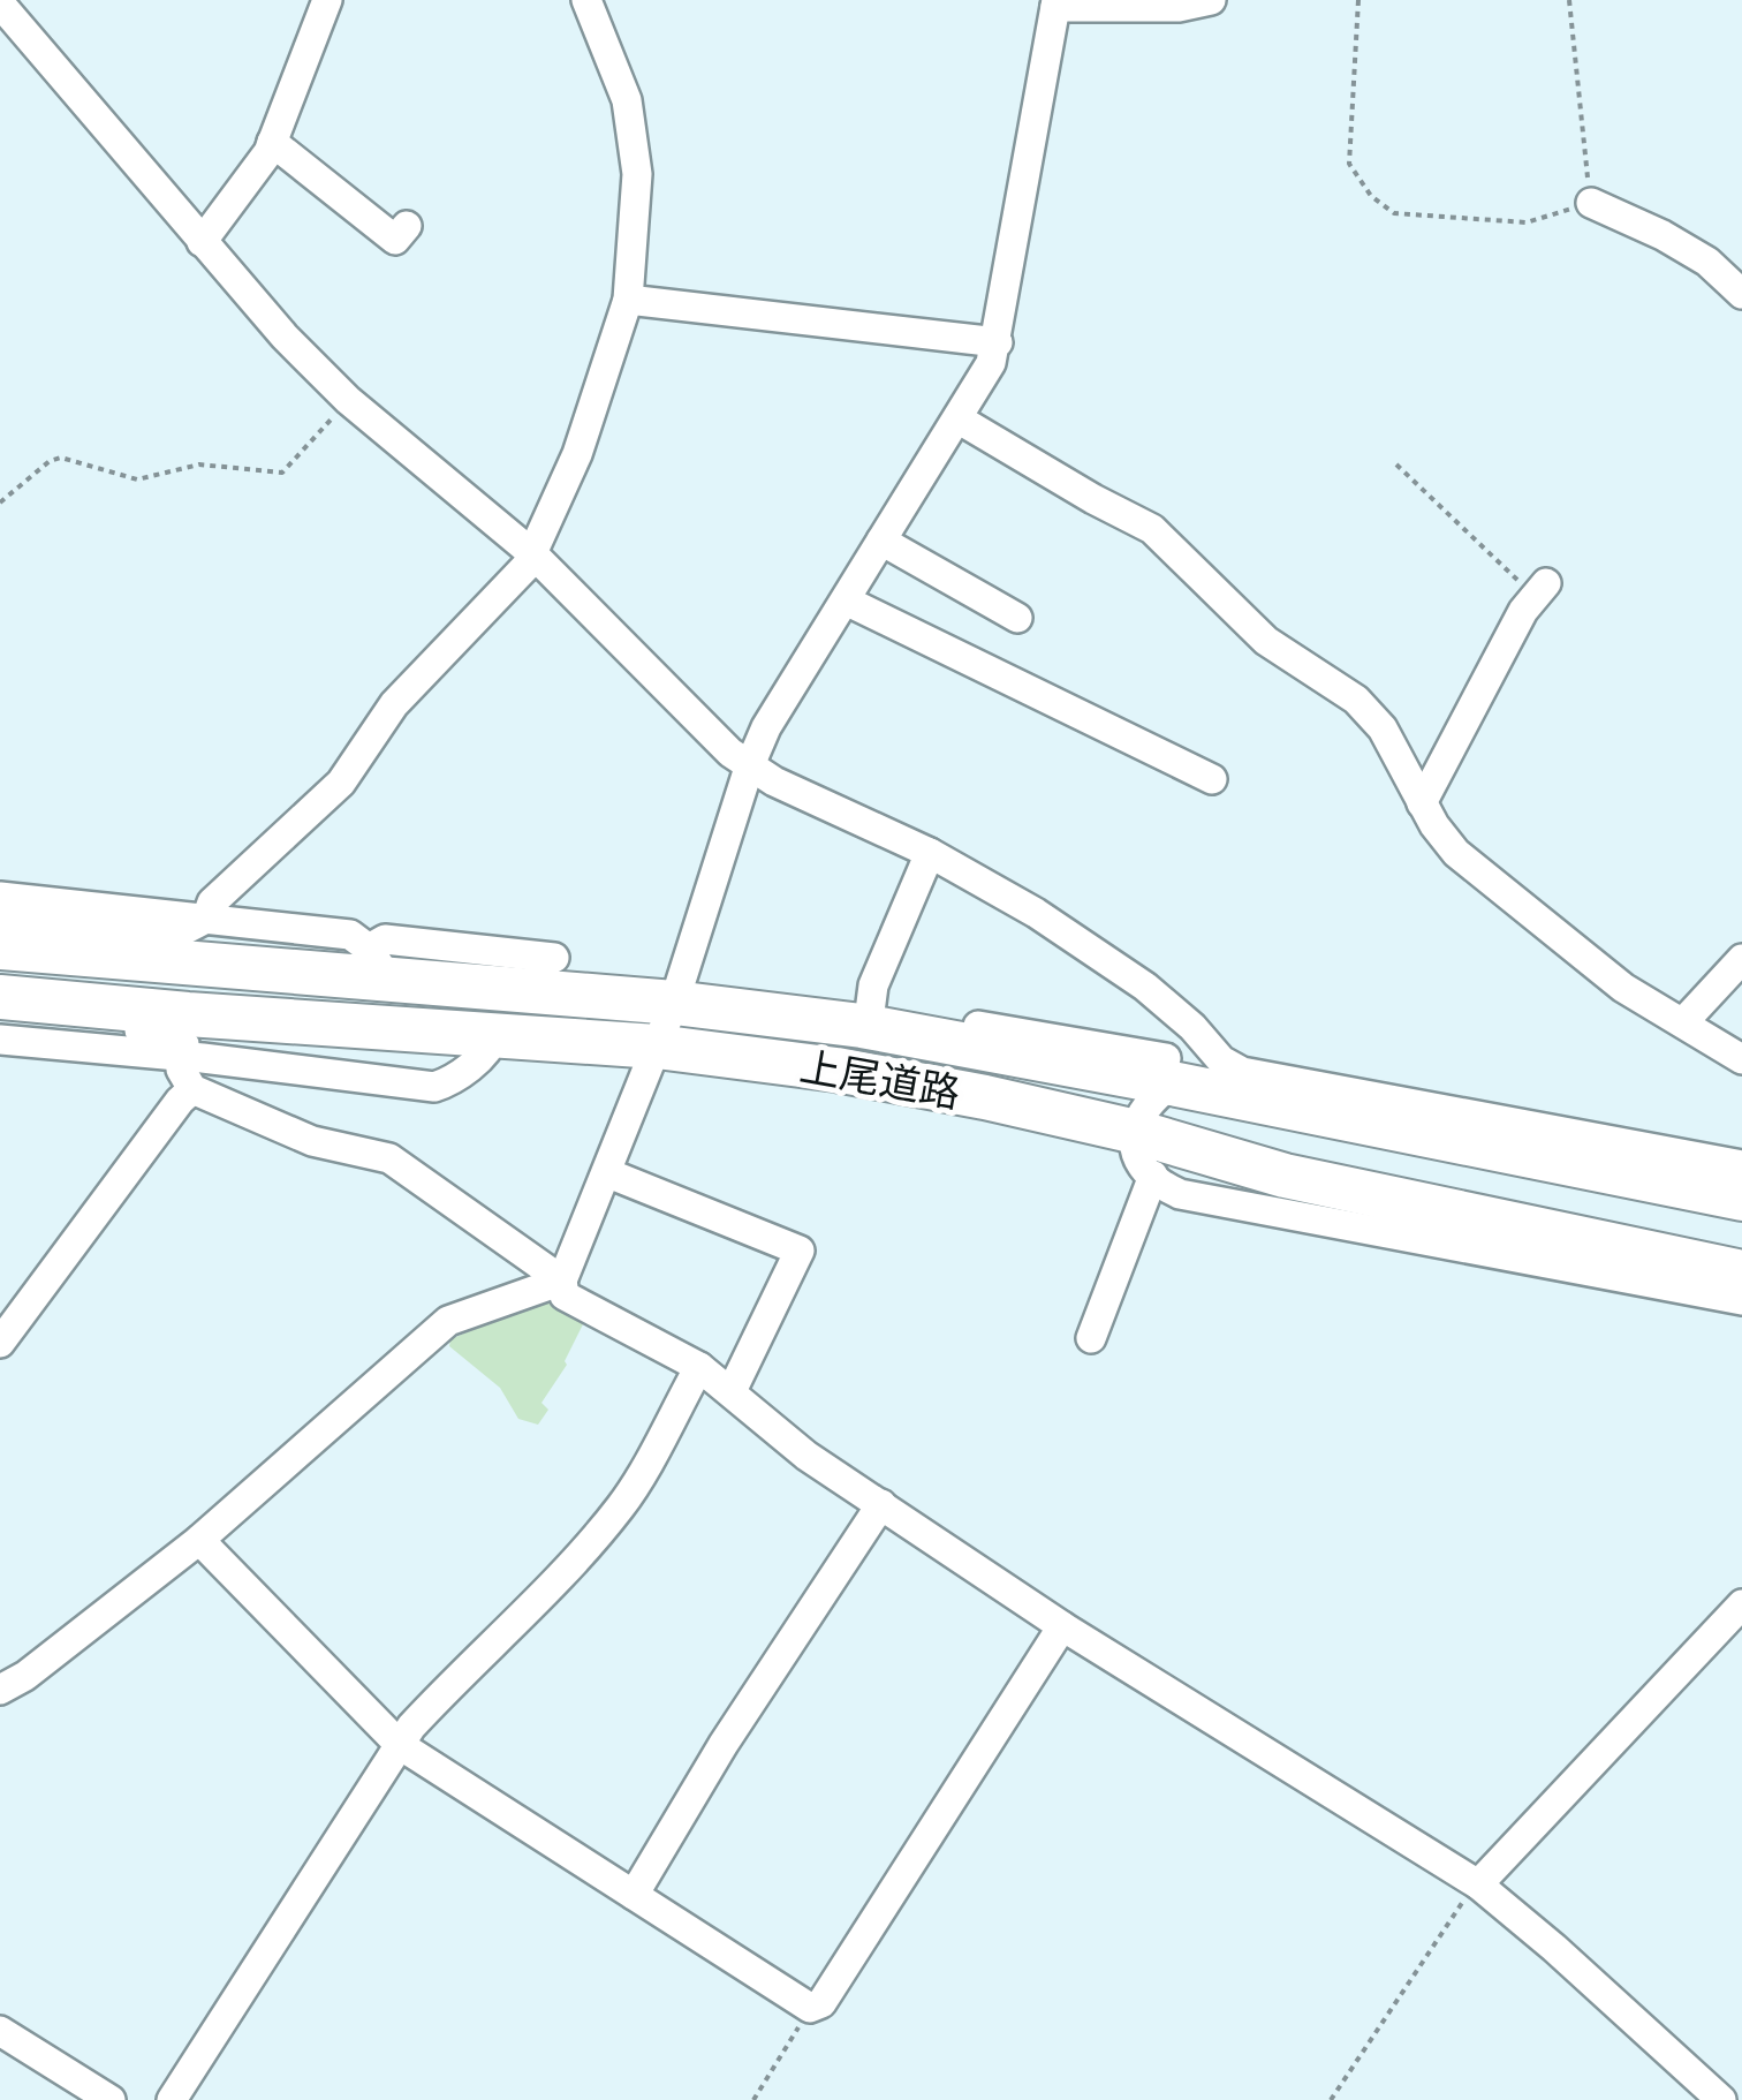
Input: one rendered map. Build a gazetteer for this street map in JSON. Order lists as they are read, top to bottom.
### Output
{
  "streets": {
    "highway": ["上尾道路"]
  }
}
